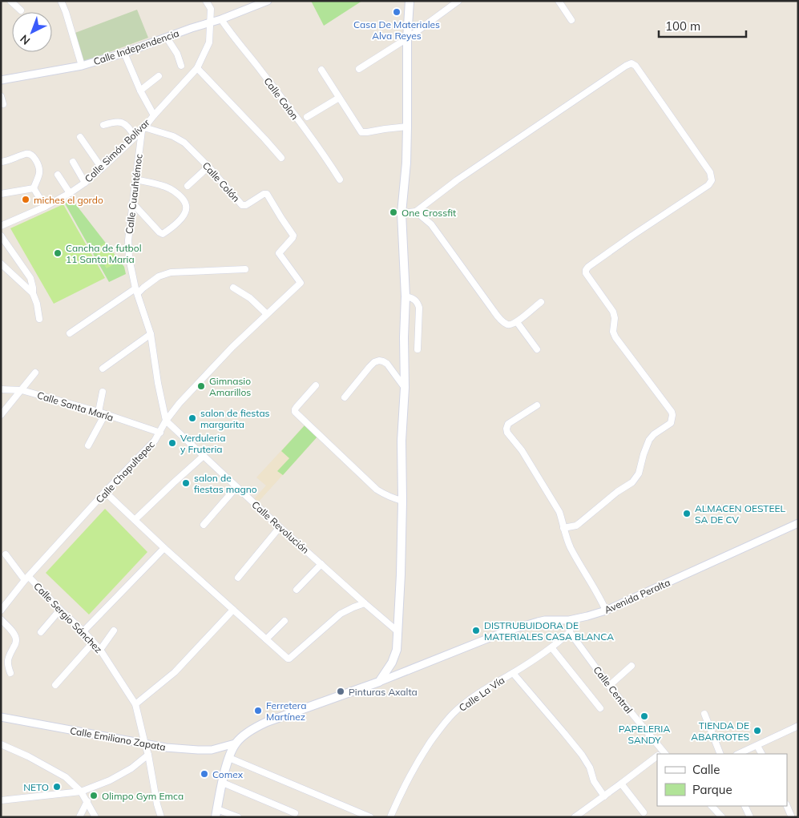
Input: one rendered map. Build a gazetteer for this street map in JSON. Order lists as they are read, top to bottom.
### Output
{
  "streets": {
    "street": [
      "Calle Independencia",
      "Calle Colon",
      "Calle Simón Bolívar",
      "Calle Colón",
      "Calle Cuauhtémoc",
      "Calle Santa María",
      "Calle Chapultepec",
      "Calle Revolución",
      "Avenida Peralta",
      "Calle Sergio Sánchez",
      "Calle Central",
      "Calle La Vía",
      "Calle Emiliano Zapata"
    ]
  },
  "crossings": [
    ["Calle Independencia", "Calle Colon"],
    ["Calle Independencia", "Calle Simón Bolívar"],
    ["Calle Simón Bolívar", "Calle Colón"],
    ["Calle Simón Bolívar", "Calle Cuauhtémoc"],
    ["Calle Colón", "Calle Cuauhtémoc"],
    ["Calle Colón", "Calle Chapultepec"],
    ["Calle Cuauhtémoc", "Calle Chapultepec"],
    ["Calle Cuauhtémoc", "Calle Revolución"],
    ["Calle Santa María", "Calle Chapultepec"],
    ["Calle Chapultepec", "Calle Revolución"],
    ["Calle Chapultepec", "Calle Sergio Sánchez"],
    ["Calle Sergio Sánchez", "Calle Emiliano Zapata"],
    ["Calle Central", "Calle La Vía"]
  ],
  "places": [
    "Casa De Materiales Alva Reyes",
    "miches el gordo",
    "One Crossfit",
    "Cancha de futbol 11 Santa Maria",
    "Gimnasio Amarillos",
    "salon de fiestas margarita",
    "Verduleria y Fruteria",
    "salon de fiestas magno",
    "ALMACEN OESTEEL SA DE CV",
    "DISTRUBUIDORA DE MATERIALES CASA BLANCA",
    "Pinturas Axalta",
    "Ferretera Martínez",
    "PAPELERIA SANDY",
    "TIENDA DE ABARROTES",
    "Comex",
    "NETO",
    "Olimpo Gym Emca"
  ],
  "legend": ["Calle", "Parque"],
  "scale_bar": "100 m",
  "north": "bottom left"
}
